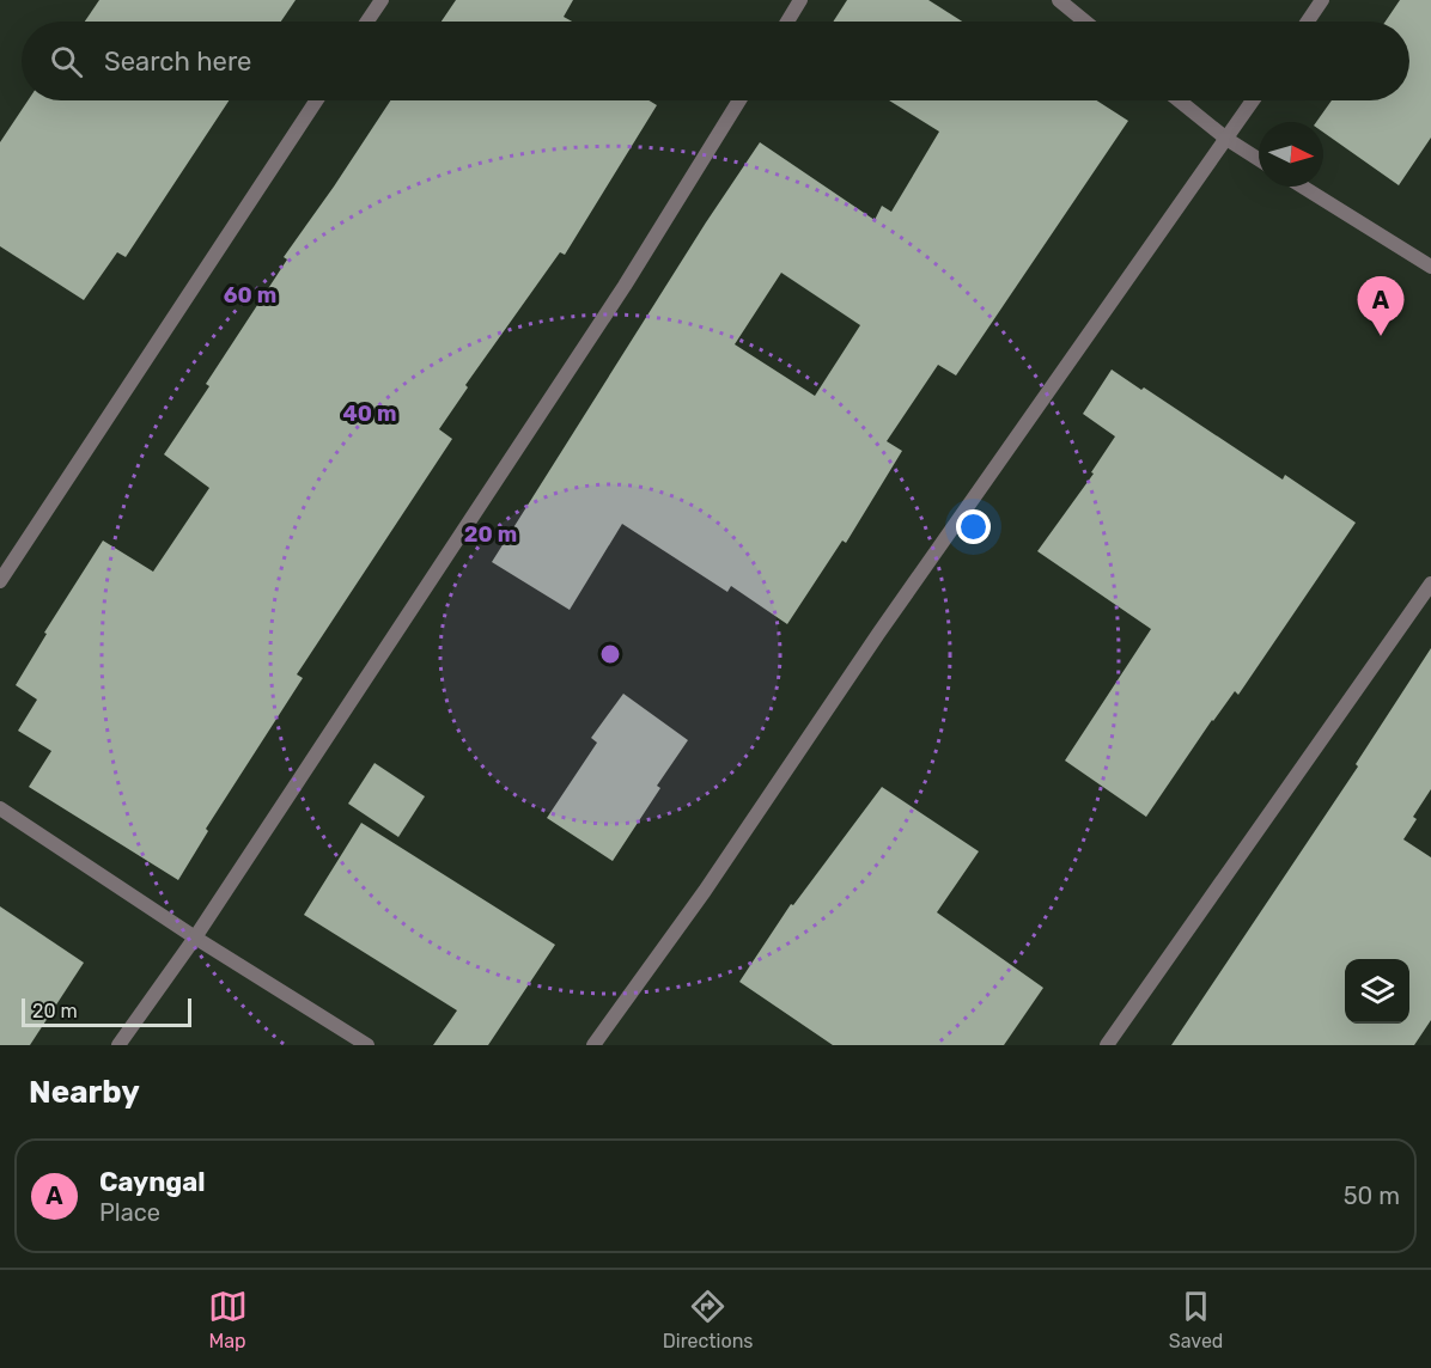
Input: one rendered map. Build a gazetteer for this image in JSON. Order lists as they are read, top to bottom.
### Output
{
  "scale_bar": "20 m",
  "north": "right",
  "page": {
    "search": "Search here",
    "pins": "A",
    "scale": "20 m",
    "heading": "Nearby",
    "list": [
      {
        "mark": "A",
        "name": "Cayngal",
        "note": "Place",
        "value": "50 m"
      }
    ],
    "nav": ["Map", "Directions", "Saved"]
  },
  "rings": ["60 m", "40 m", "20 m"]
}
